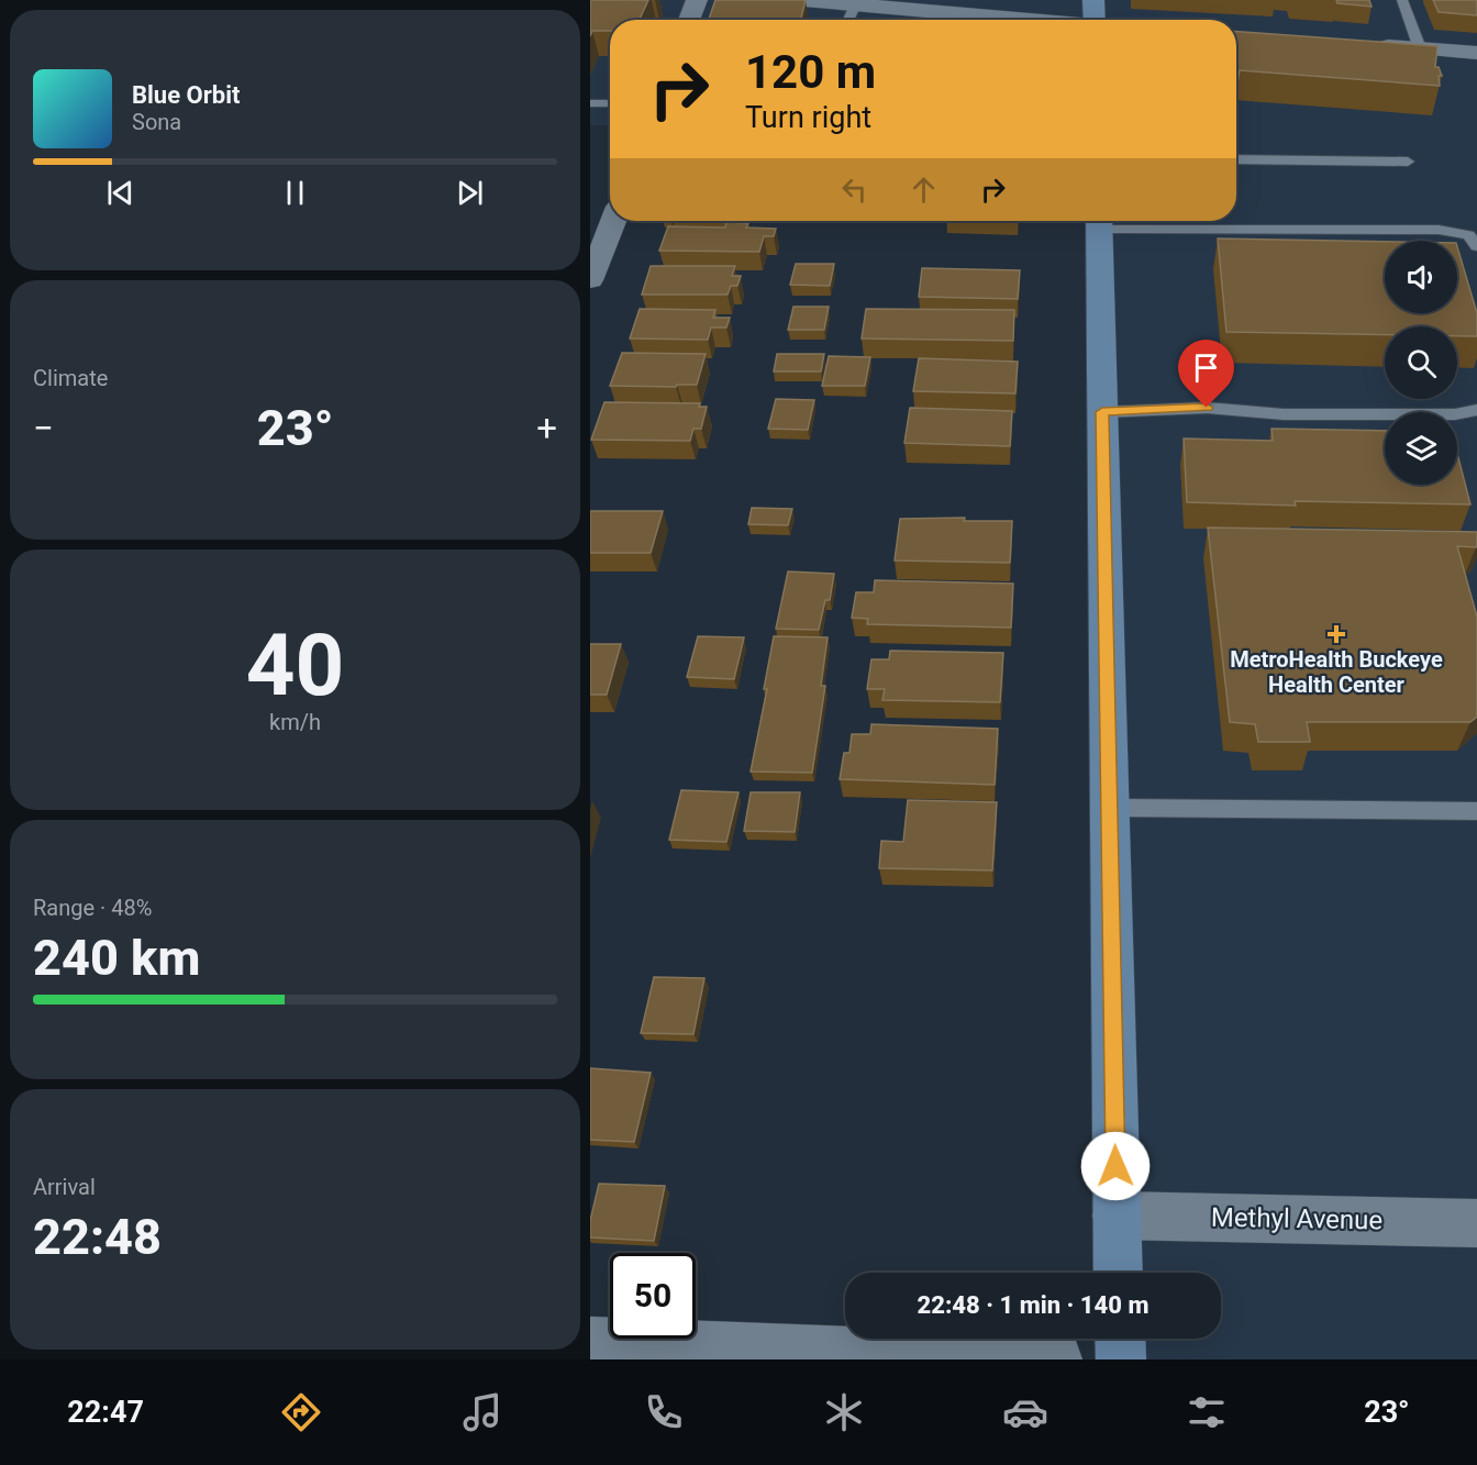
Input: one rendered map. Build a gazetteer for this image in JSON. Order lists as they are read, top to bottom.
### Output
{
  "streets": {
    "street": ["Methyl Avenue"]
  },
  "places": {
    "health": ["MetroHealth Buckeye Health Center"]
  },
  "page": {
    "turn": ["120 m", "Turn right"],
    "song": ["Blue Orbit", "Sona"],
    "tile": [
      "Climate",
      ["40", "km/h"],
      ["Range · 48%", "240 km"],
      ["Arrival", "22:48"]
    ],
    "heat": ["−", "23°", "+"],
    "limit": "50",
    "trip": "22:48 · 1 min · 140 m",
    "tabs": ["22:47", "23°"]
  }
}
